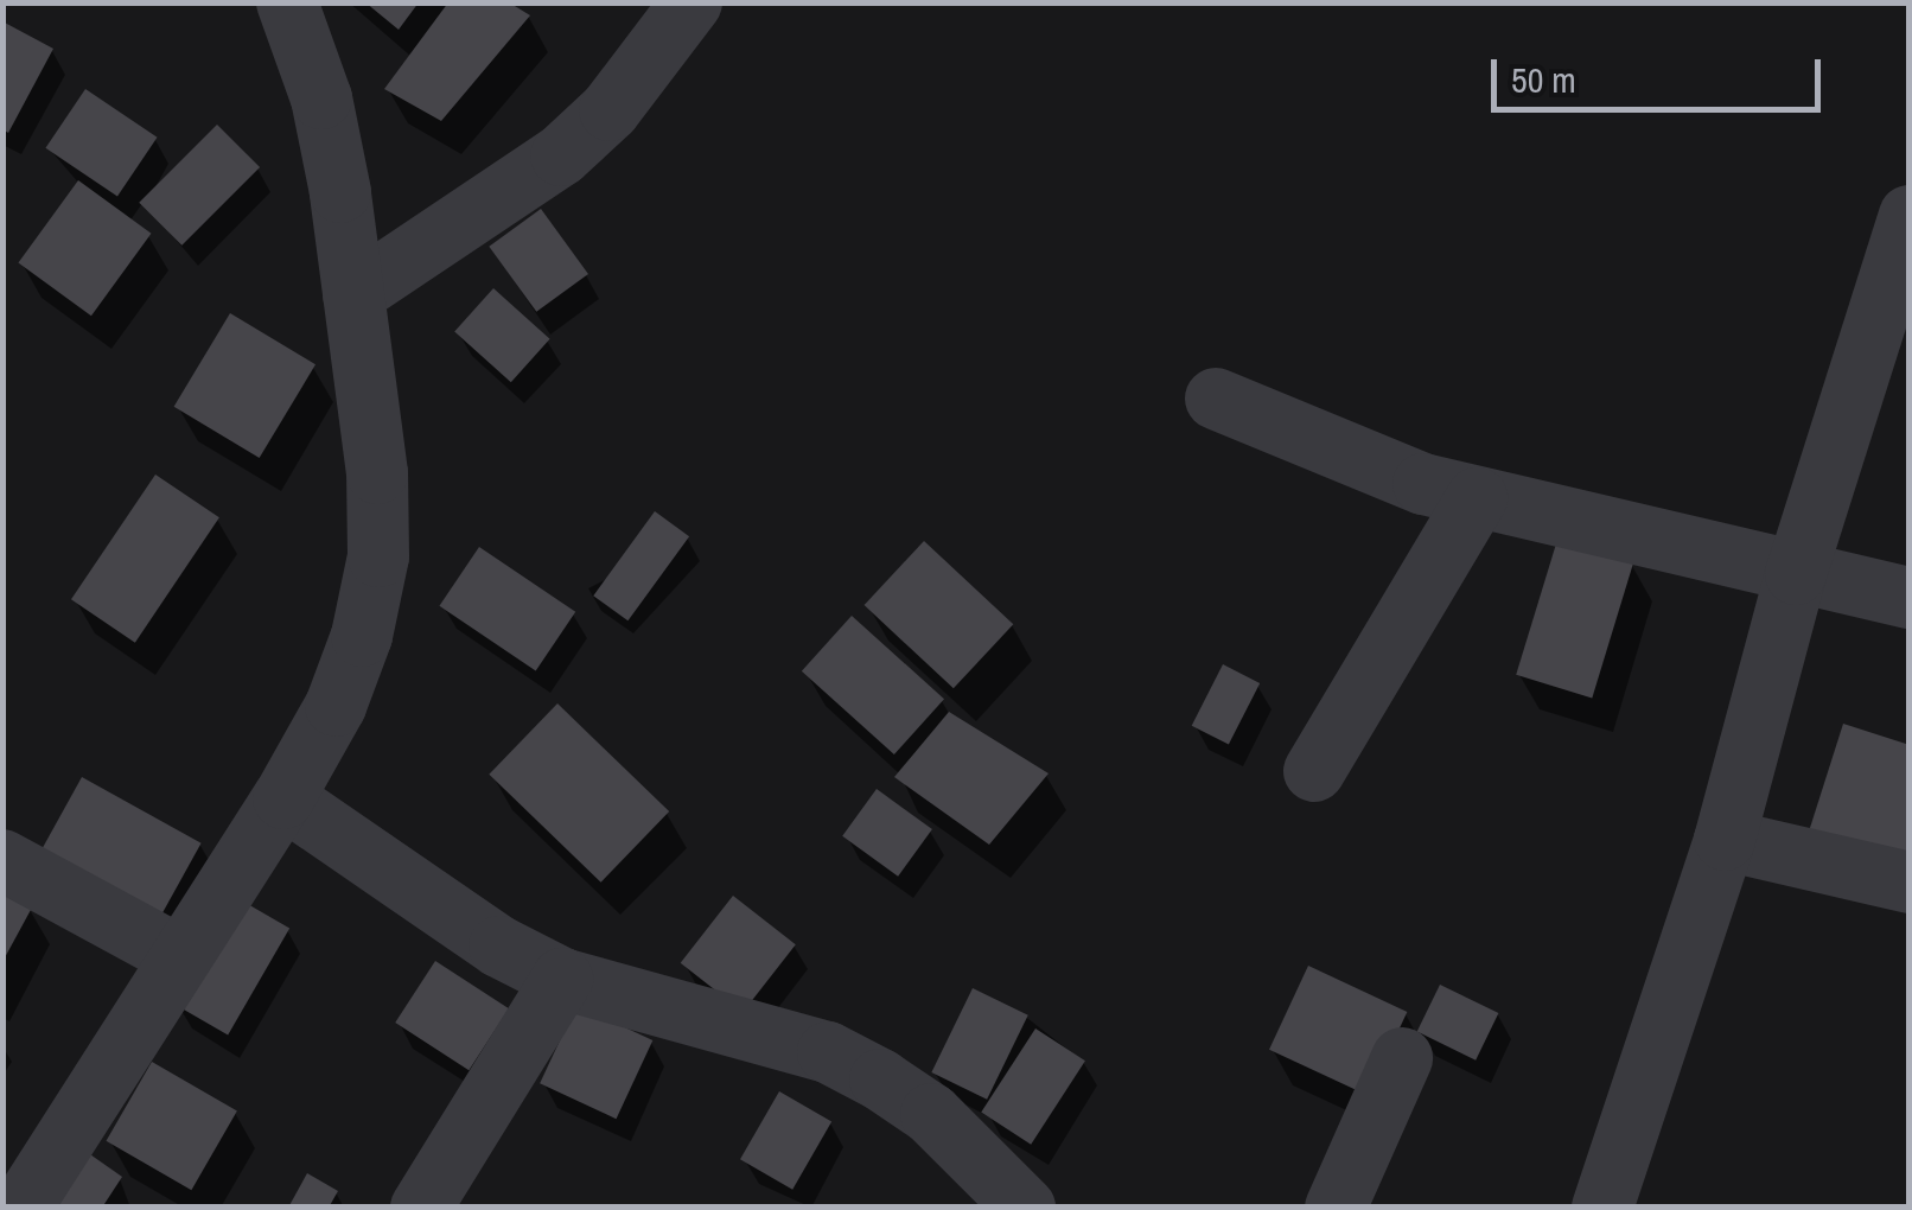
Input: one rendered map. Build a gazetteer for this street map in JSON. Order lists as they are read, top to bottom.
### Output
{
  "scale_bar": "50 m"
}
